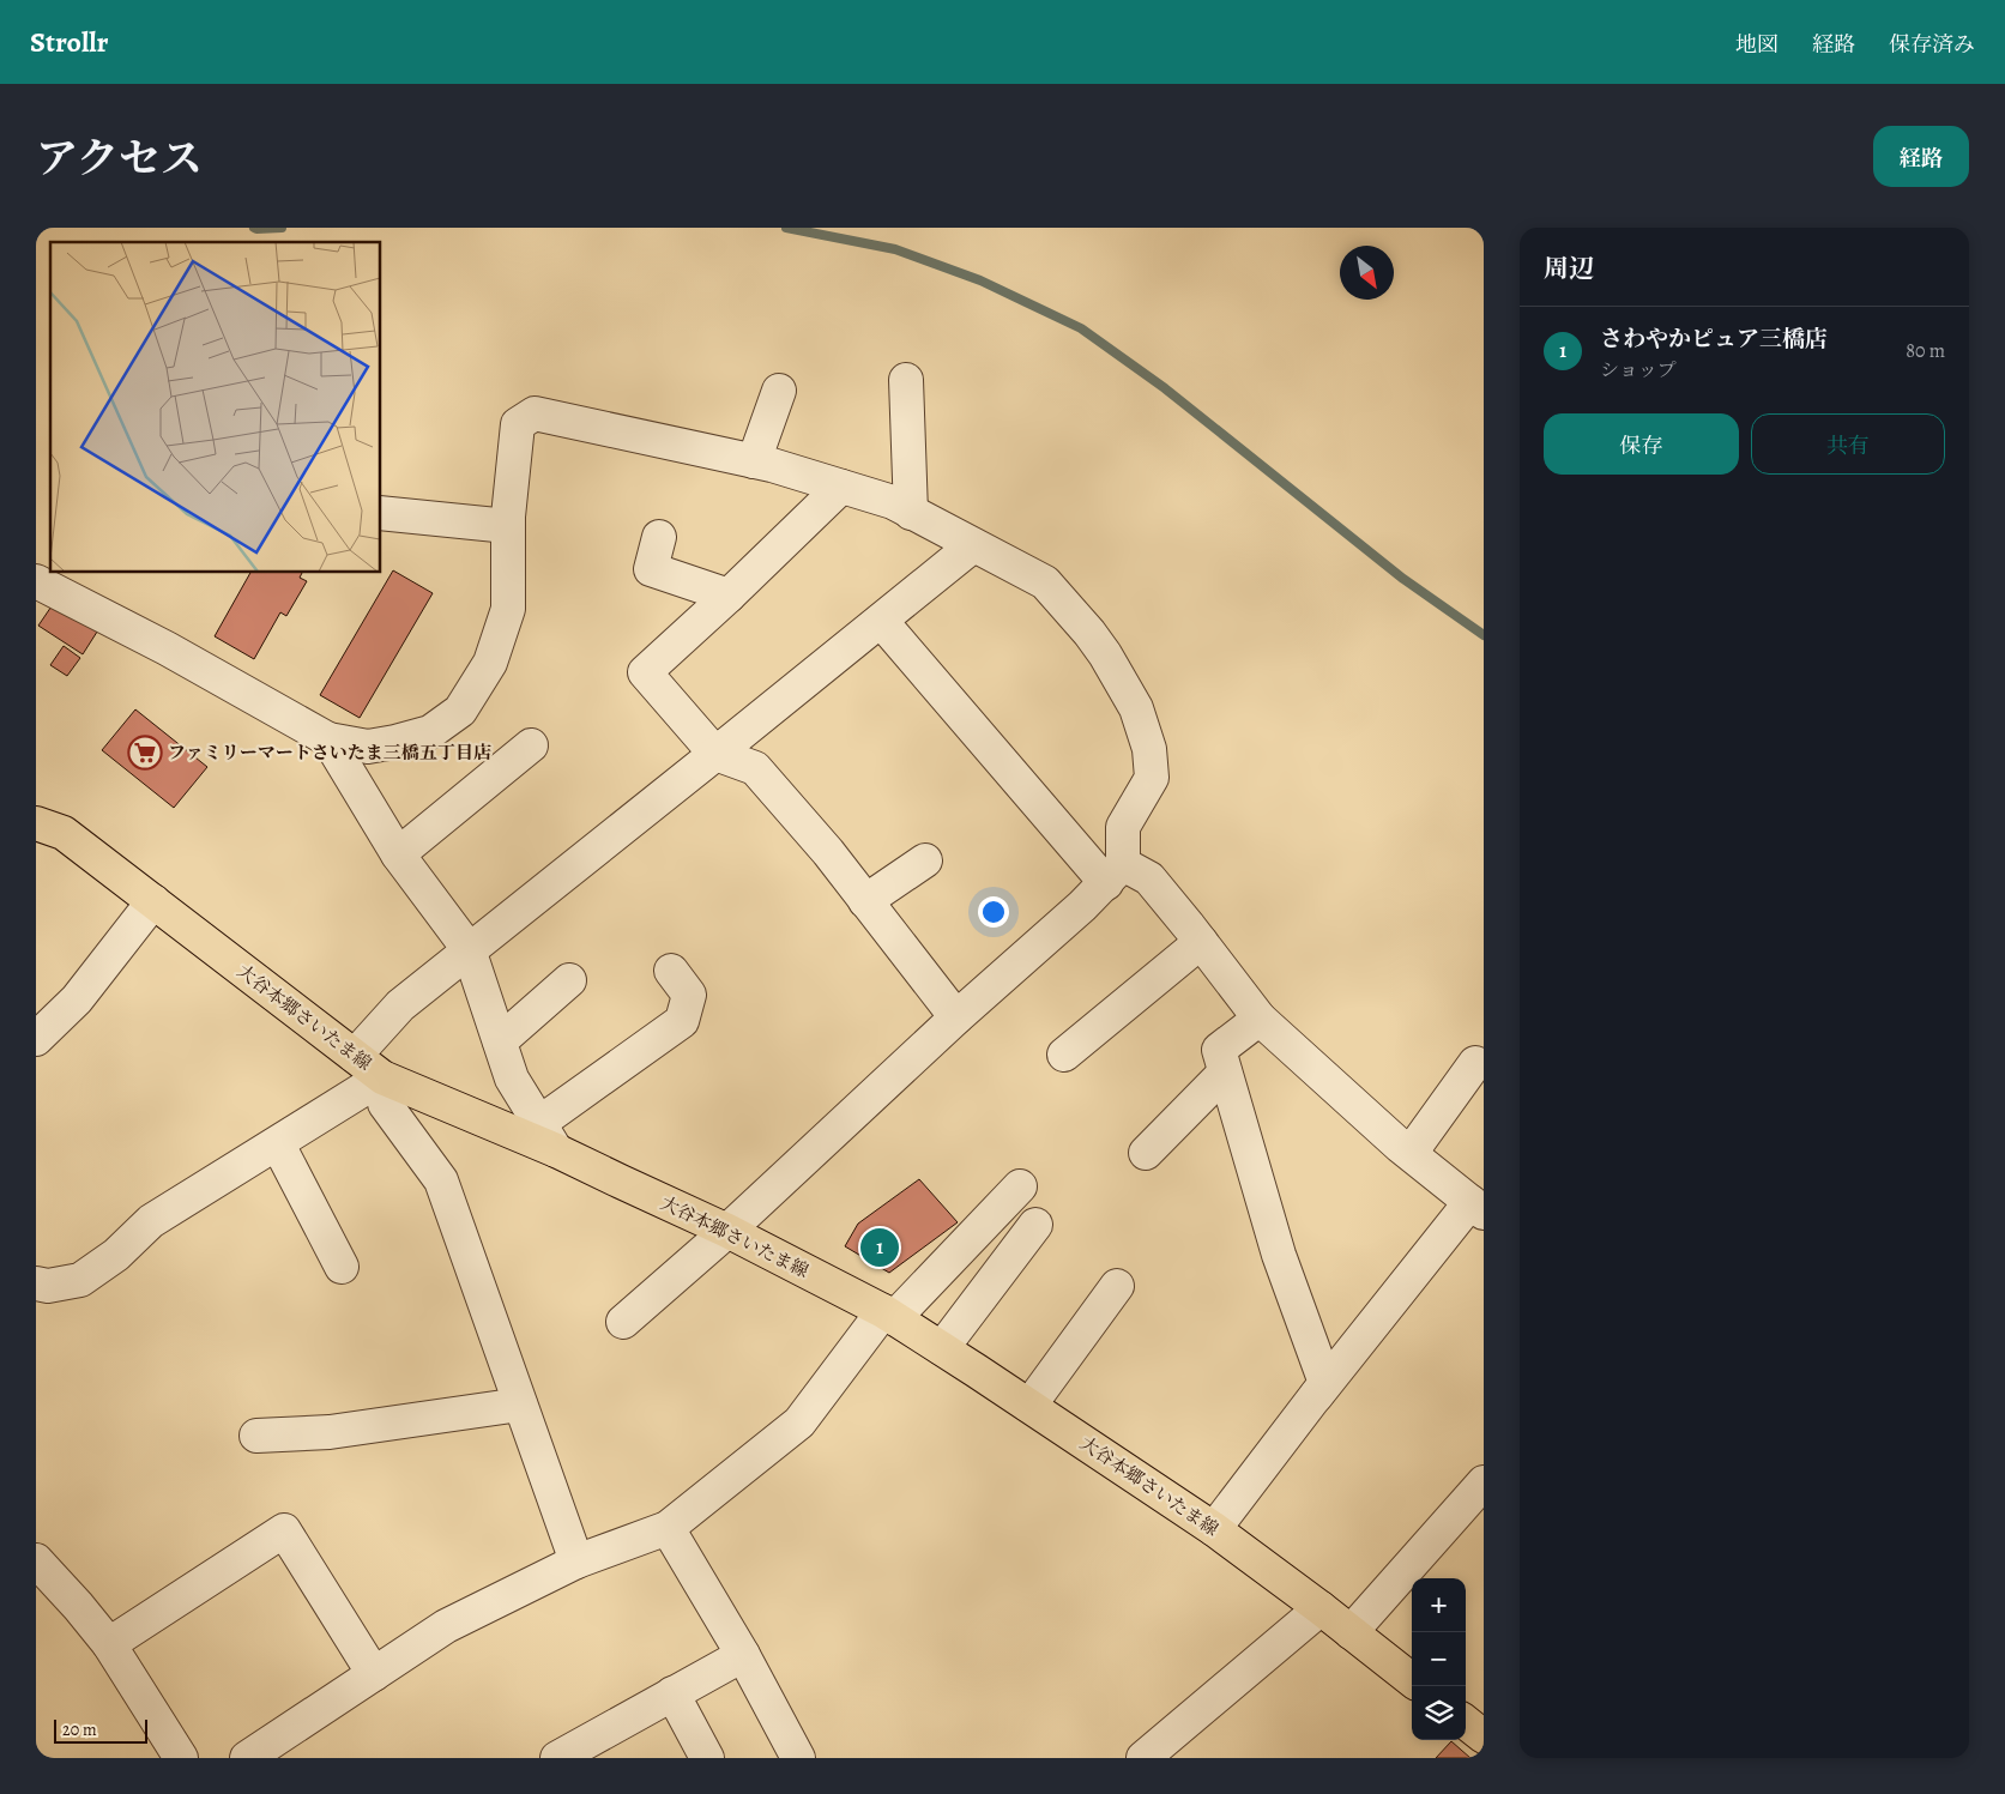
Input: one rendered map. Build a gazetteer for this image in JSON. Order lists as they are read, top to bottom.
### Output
{
  "streets": {
    "main road": ["大谷本郷さいたま線"]
  },
  "places": {
    "supermarket": ["ファミリーマートさいたま三橋五丁目店"]
  },
  "scale_bar": "20 m",
  "north": "bottom right",
  "page": {
    "header": "Strollr",
    "nav": ["地図", "経路", "保存済み"],
    "title": "アクセス",
    "buttons": [
      "経路",
      ["保存", "共有"]
    ],
    "heading": "周辺",
    "list": [
      {
        "mark": "1",
        "name": "さわやかピュア三橋店",
        "note": "ショップ",
        "value": "80 m"
      }
    ],
    "pins": "1",
    "map_buttons": ["+", "−"],
    "scale": "20 m"
  }
}
